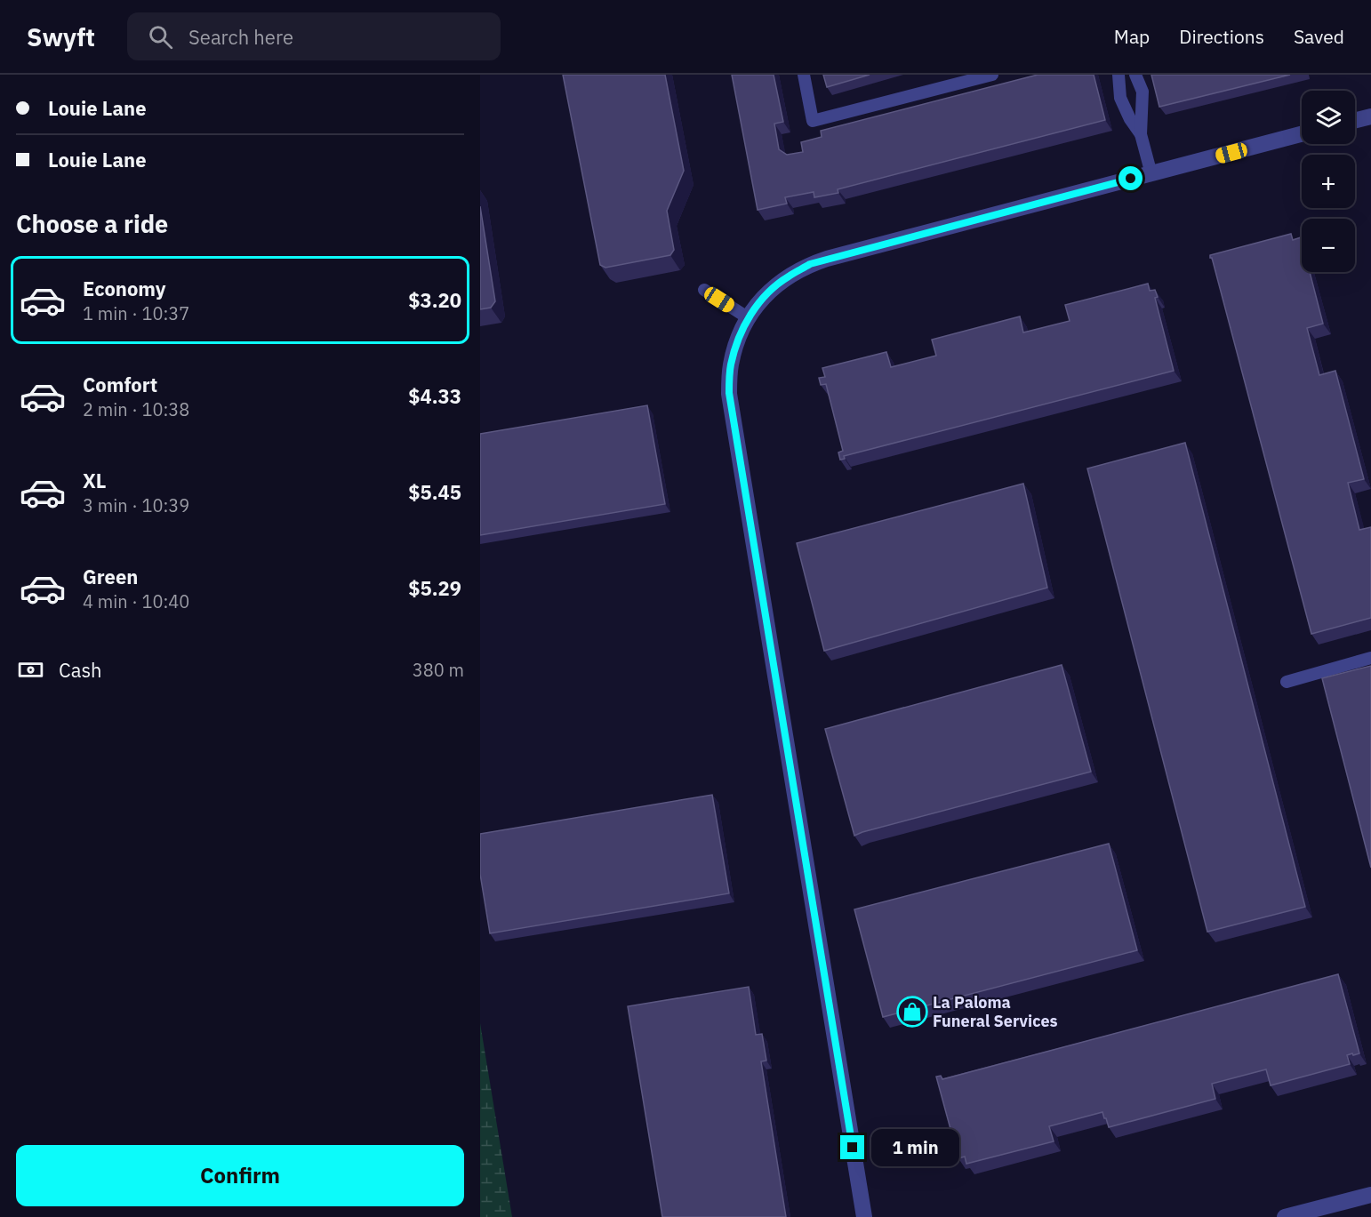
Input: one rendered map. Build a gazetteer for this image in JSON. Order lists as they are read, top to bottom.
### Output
{
  "places": {
    "shop": ["La Paloma Funeral Services"]
  },
  "page": {
    "header": "Swyft",
    "search": "Search here",
    "nav": ["Map", "Directions", "Saved"],
    "banner": ["Louie Lane", "Louie Lane"],
    "map_buttons": ["+", "−"],
    "heading": "Choose a ride",
    "list": [
      {
        "name": "Economy",
        "note": "1 min · 10:37",
        "value": "$3.20"
      },
      {
        "name": "Comfort",
        "note": "2 min · 10:38",
        "value": "$4.33"
      },
      {
        "name": "XL",
        "note": "3 min · 10:39",
        "value": "$5.45"
      },
      {
        "name": "Green",
        "note": "4 min · 10:40",
        "value": "$5.29"
      }
    ],
    "pay": ["Cash", "380 m"],
    "bubble": "1 min",
    "buttons": "Confirm"
  }
}
